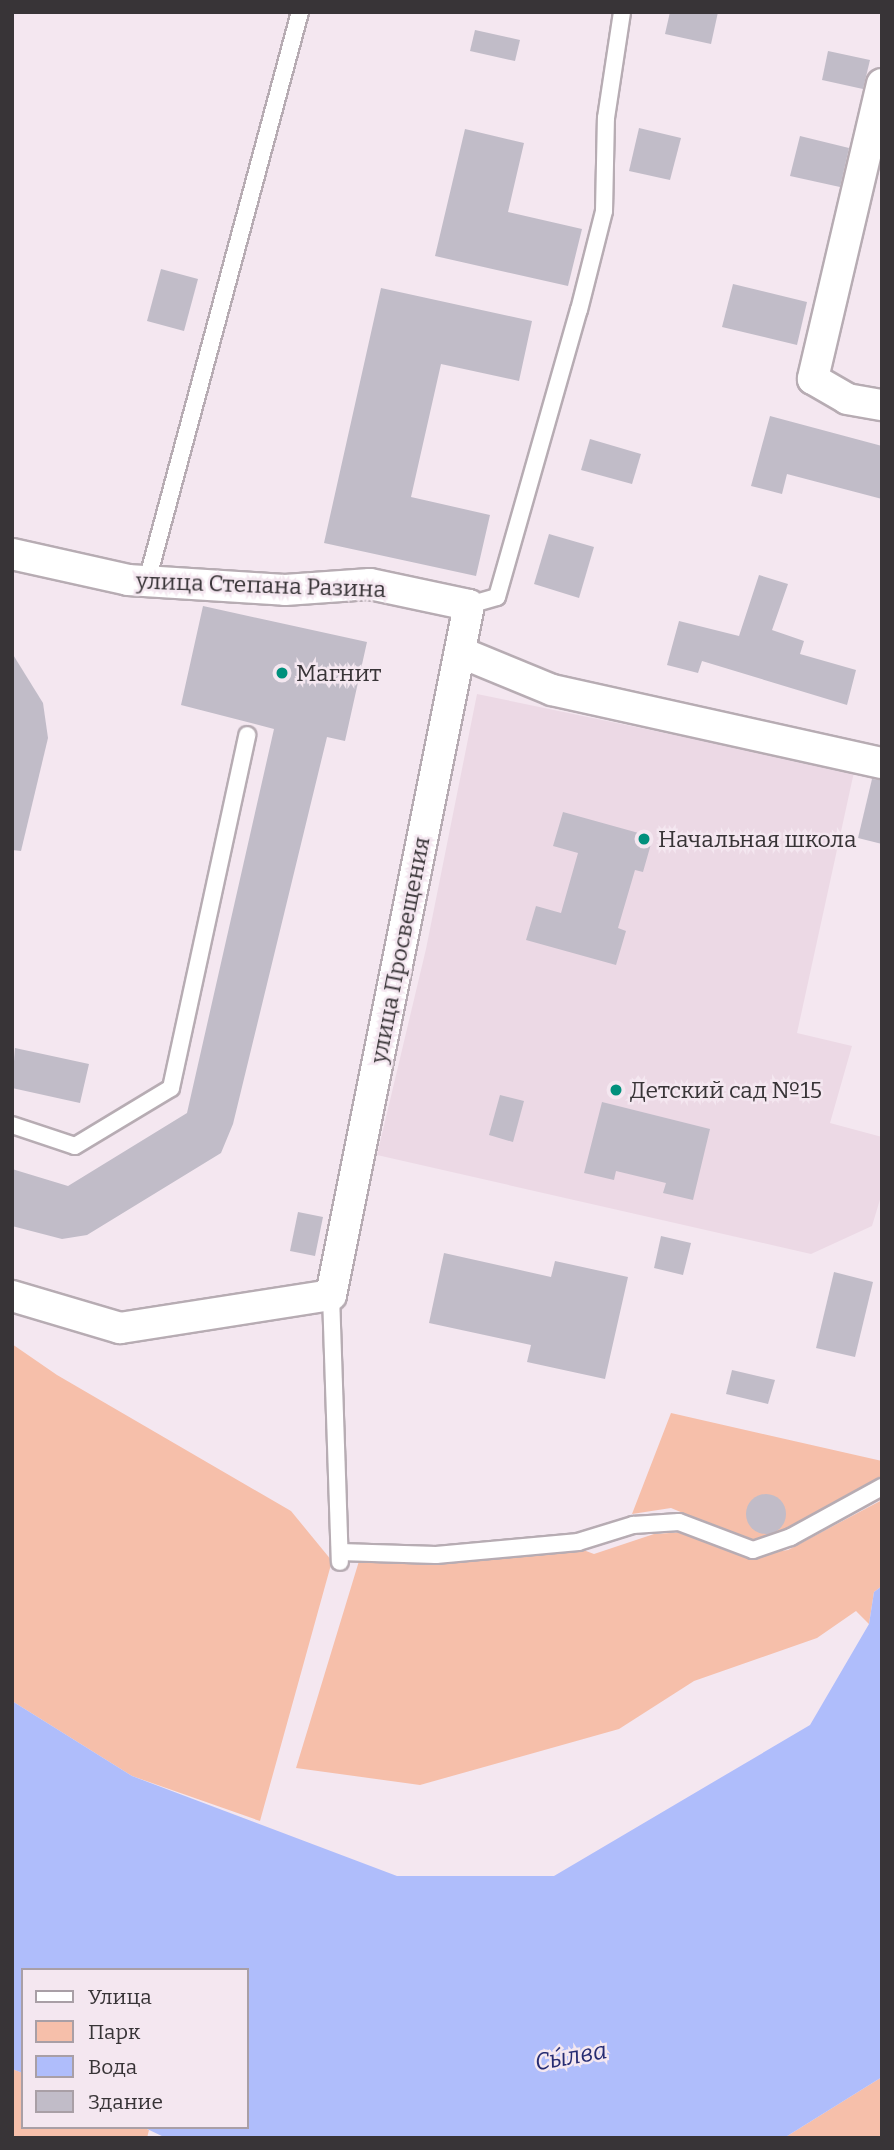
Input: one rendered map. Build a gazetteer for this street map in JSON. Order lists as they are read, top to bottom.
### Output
{
  "streets": {
    "street": ["улица Степана Разина", "улица Просвещения"]
  },
  "crossings": [
    ["улица Степана Разина", "улица Просвещения"]
  ],
  "water": ["Сы́лва"],
  "places": ["Магнит", "Начальная школа", "Детский сад №15"],
  "legend": [
    "Улица",
    "Парк",
    "Вода",
    "Здание"
  ]
}
